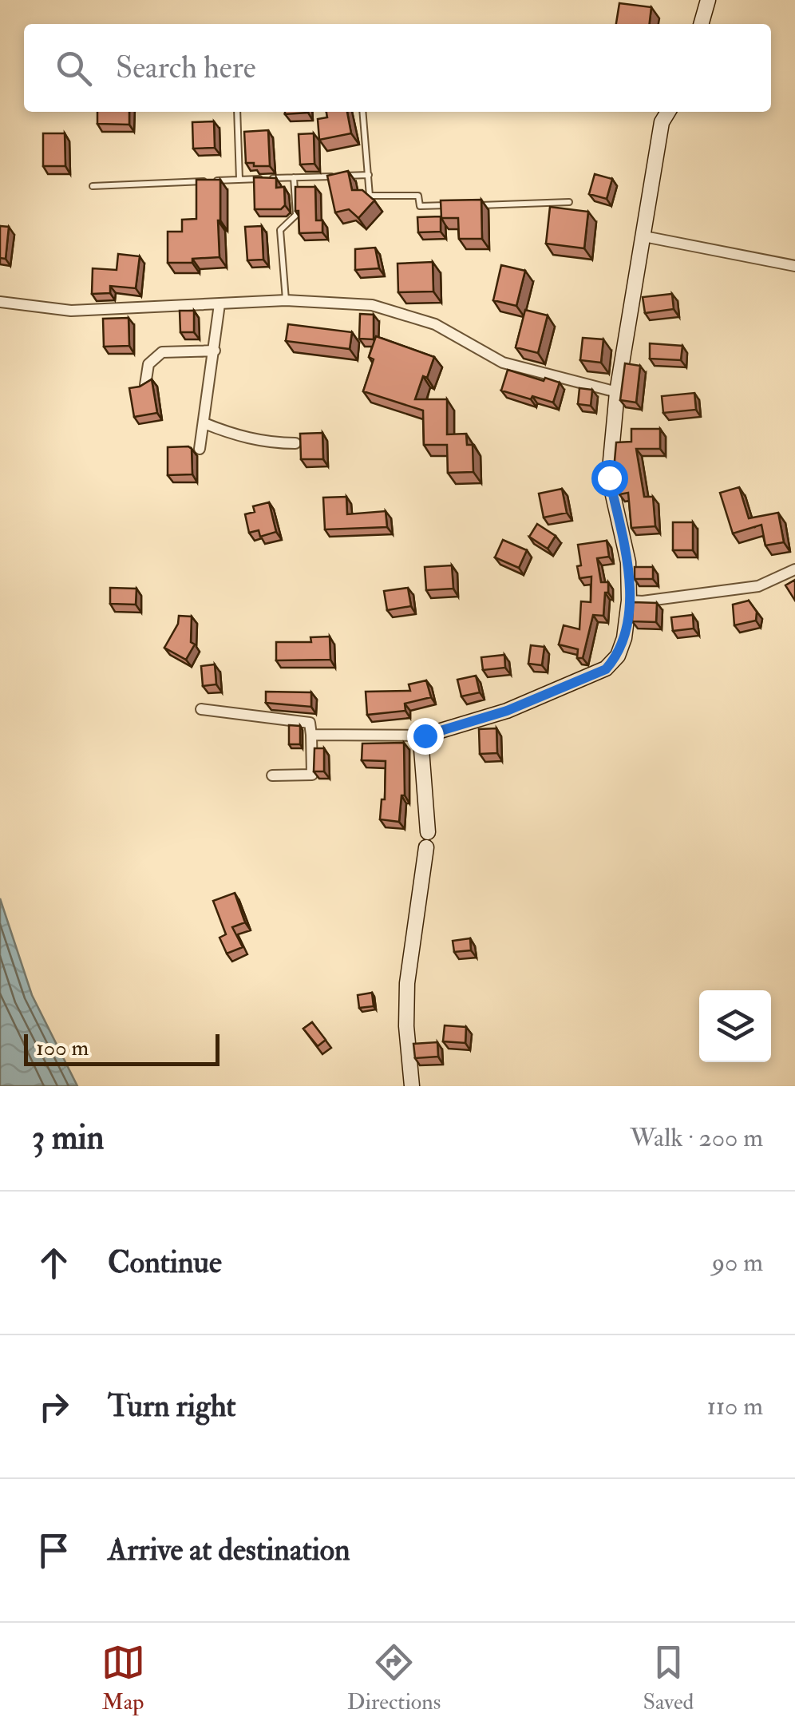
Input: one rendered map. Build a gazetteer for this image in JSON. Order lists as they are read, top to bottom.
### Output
{
  "scale_bar": "100 m",
  "page": {
    "search": "Search here",
    "scale": "100 m",
    "heading": ["3 min", "Walk · 200 m"],
    "list": [
      ["Continue", "90 m"],
      ["Turn right", "110 m"],
      "Arrive at destination"
    ],
    "nav": ["Map", "Directions", "Saved"]
  }
}
